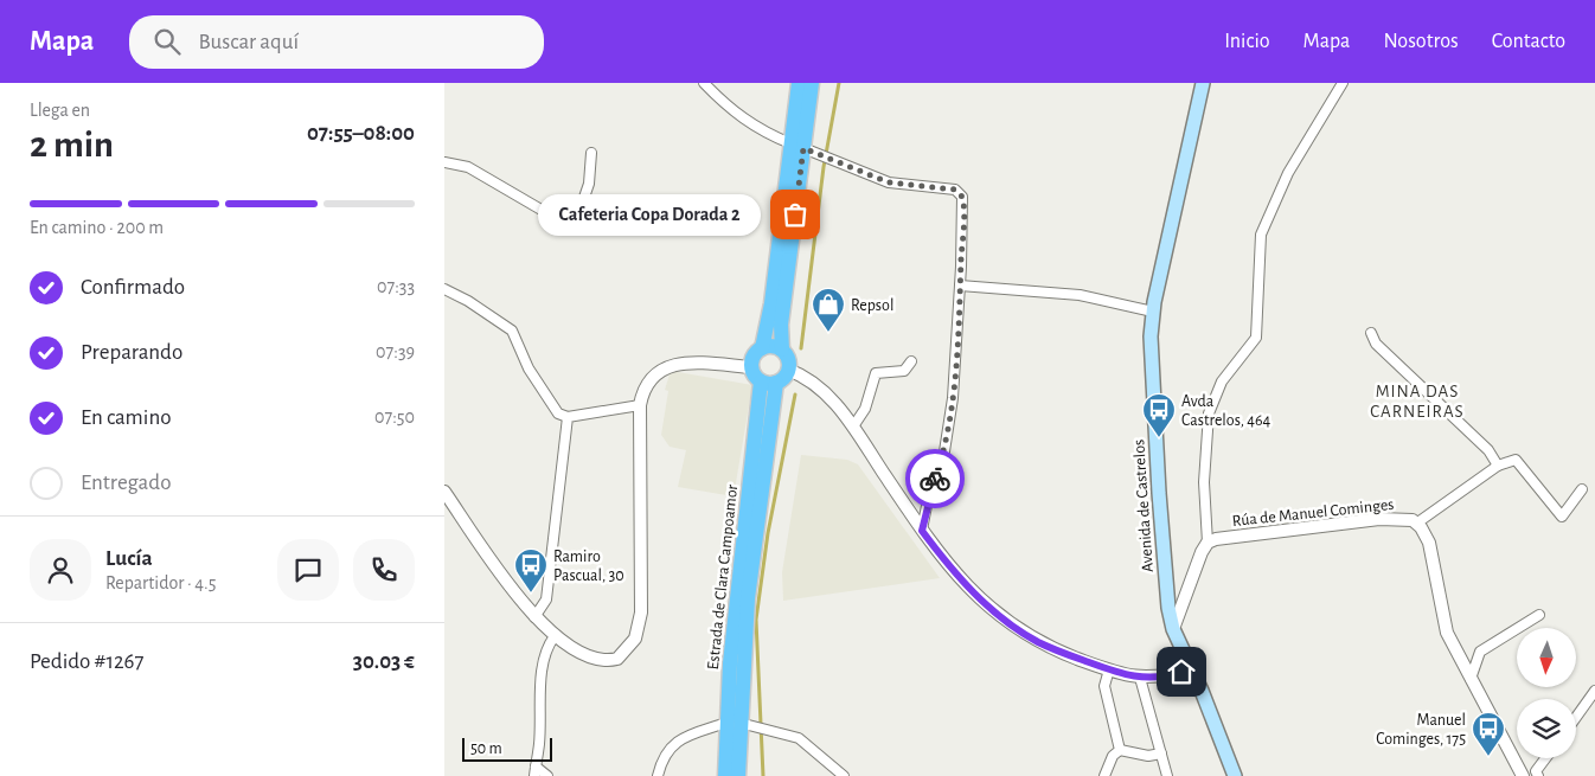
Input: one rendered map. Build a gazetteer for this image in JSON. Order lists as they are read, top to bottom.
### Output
{
  "streets": {
    "main road": ["Avenida de Castrelos", "Estrada de Clara Campoamor"],
    "street": ["Rúa de Manuel Cominges"]
  },
  "districts": ["MINA DAS CARNEIRAS"],
  "places": {
    "other": ["Cafeteria Copa Dorada 2"],
    "shop": ["Repsol"],
    "bus stop": ["Avda Castrelos, 464", "Ramiro Pascual, 30", "Manuel Cominges, 175"]
  },
  "scale_bar": "50 m",
  "north": "bottom",
  "page": {
    "header": "Mapa",
    "search": "Buscar aquí",
    "nav": [
      "Inicio",
      "Mapa",
      "Nosotros",
      "Contacto"
    ],
    "heading": ["2 min", "Llega en", "07:55–08:00"],
    "panel": [
      "Lucía",
      "Repartidor · 4.5",
      "Pedido #1267",
      "30.03 €"
    ],
    "bar": "En camino · 200 m",
    "bubble": "Cafeteria Copa Dorada 2",
    "list": [
      ["Confirmado", "07:33"],
      ["Preparando", "07:39"],
      ["En camino", "07:50"],
      "Entregado"
    ],
    "scale": "50 m"
  }
}
